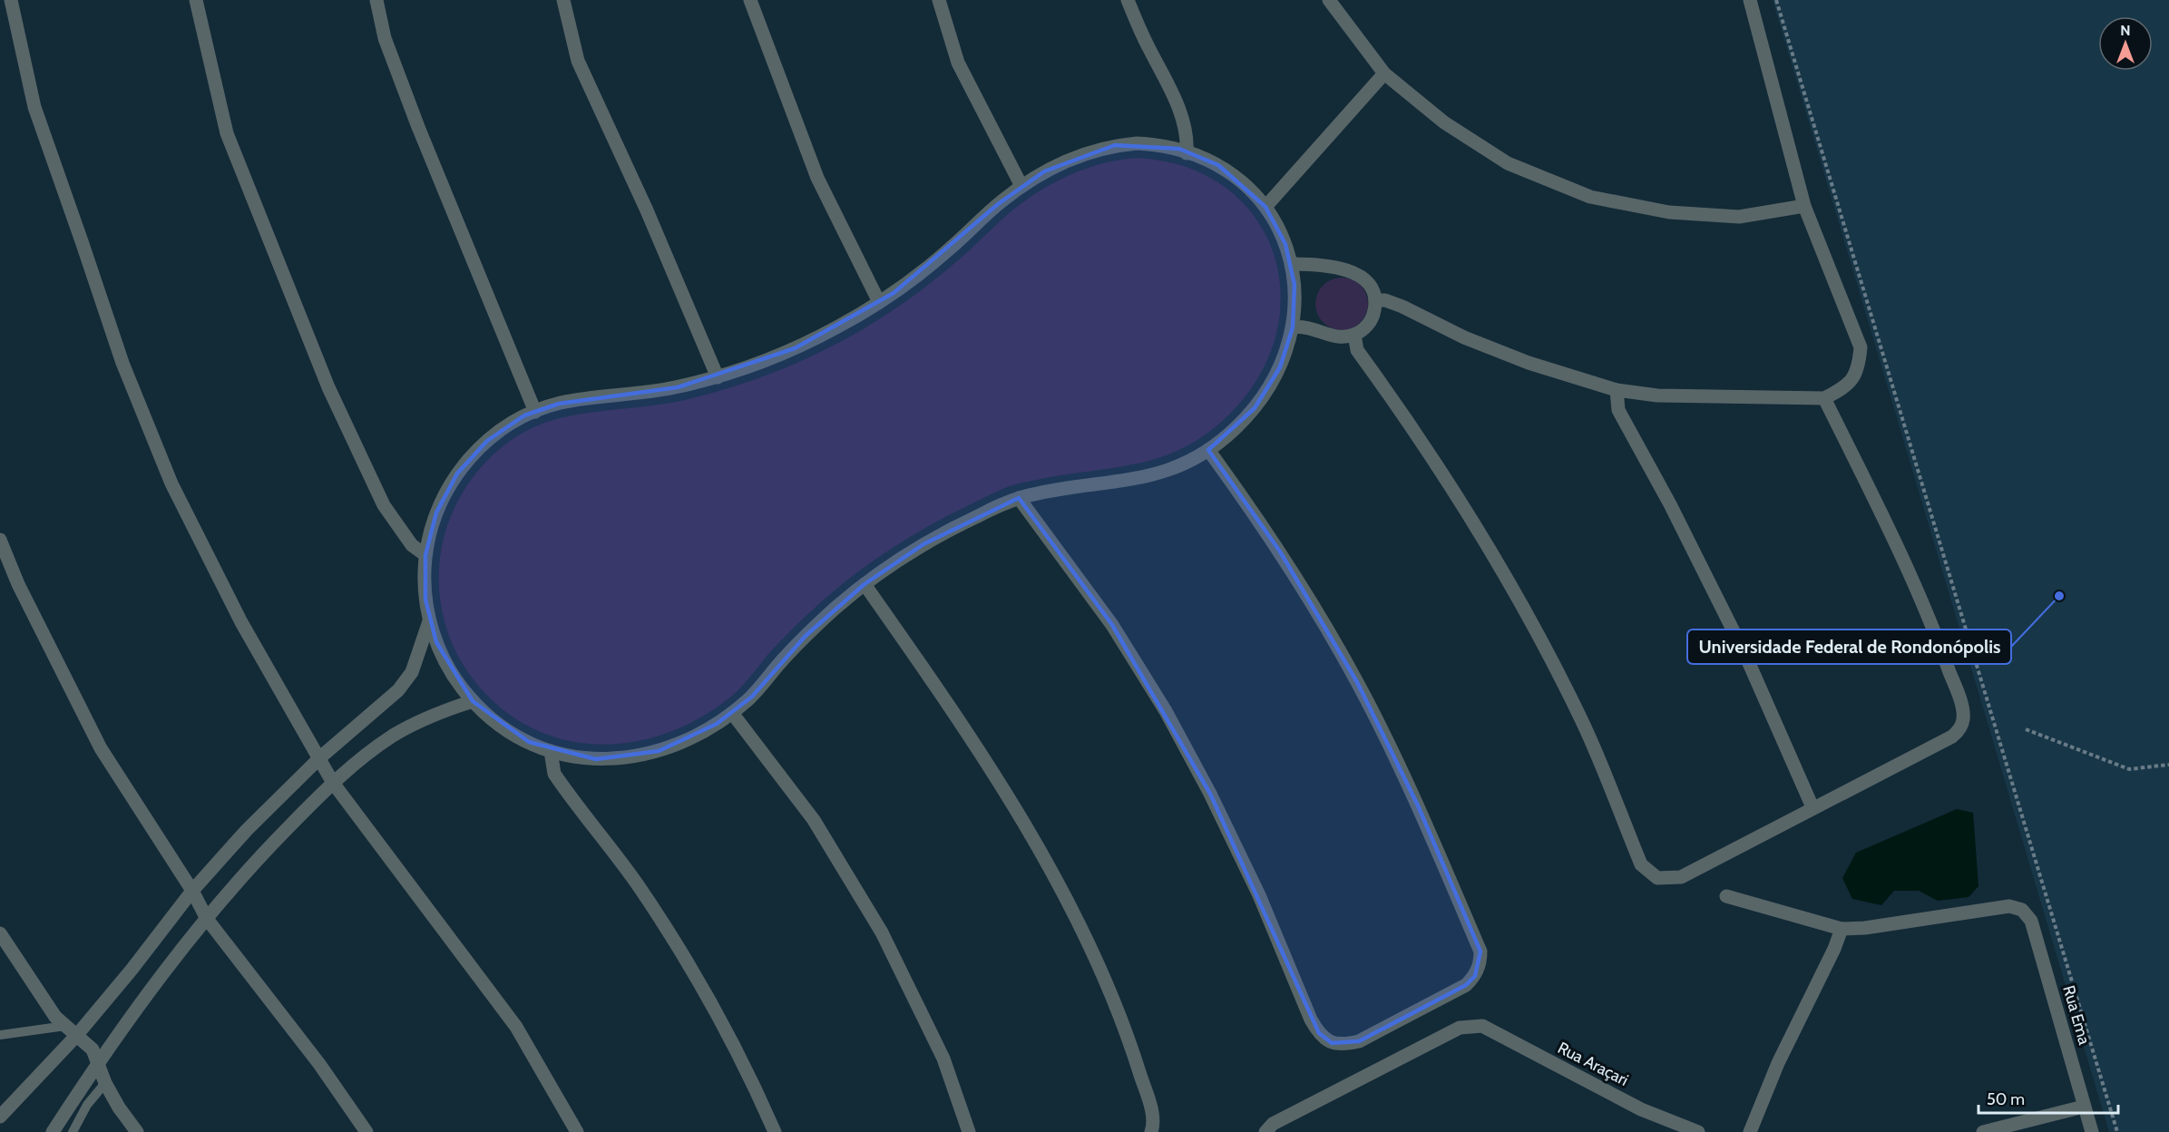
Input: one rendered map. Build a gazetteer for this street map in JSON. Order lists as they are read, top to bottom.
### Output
{
  "streets": {
    "street": ["Rua Ema", "Rua Araçari"]
  },
  "places": ["Universidade Federal de Rondonópolis"],
  "scale_bar": "50 m",
  "north": "top"
}
